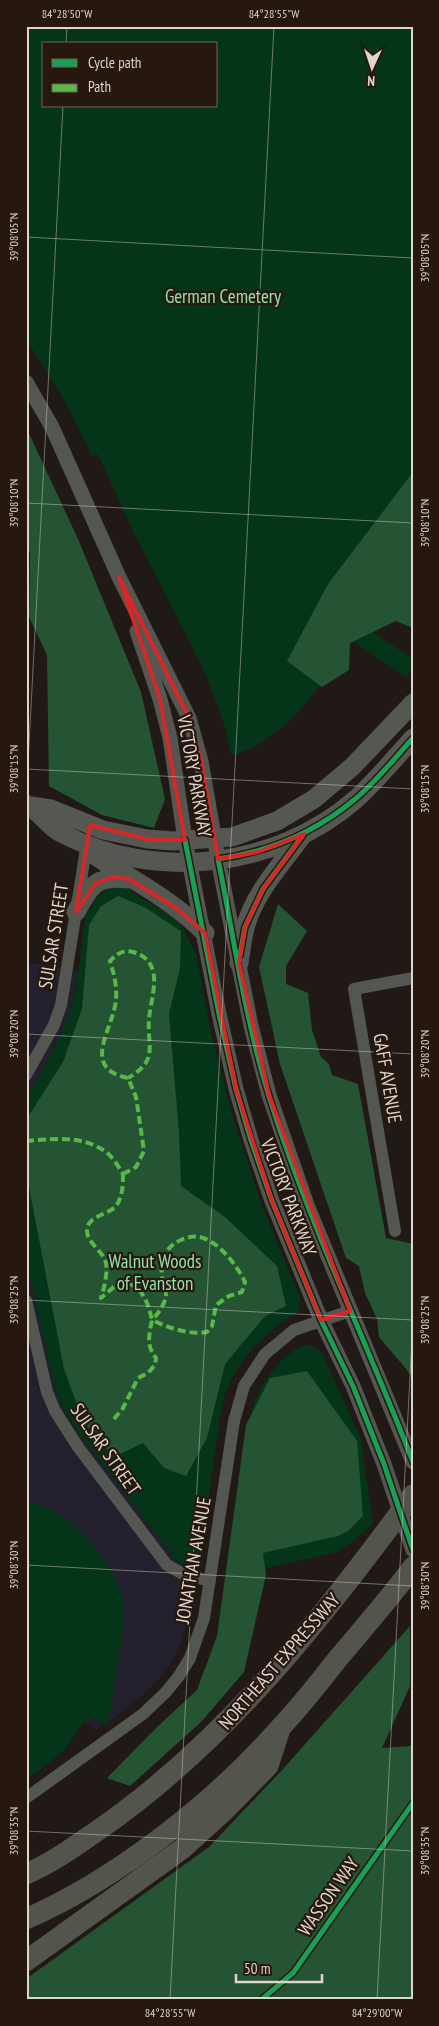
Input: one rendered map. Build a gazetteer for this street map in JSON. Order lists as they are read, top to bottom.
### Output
{
  "streets": {
    "highway": ["NORTHEAST EXPRESSWAY"],
    "street": [
      "VICTORY PARKWAY",
      "SULSAR STREET",
      "GAFF AVENUE",
      "JONATHAN AVENUE"
    ],
    "cycle path": ["WASSON WAY"]
  },
  "crossings": [
    ["VICTORY PARKWAY", "JONATHAN AVENUE"],
    ["SULSAR STREET", "JONATHAN AVENUE"]
  ],
  "parks": ["German Cemetery", "Walnut Woods of Evanston"],
  "legend": ["Cycle path", "Path"],
  "scale_bar": "50 m",
  "north": "bottom",
  "coordinates": [
    "84°28'50\"W",
    "84°28'55\"W",
    "39°08'05\"N",
    "39°08'10\"N",
    "39°08'15\"N",
    "39°08'20\"N",
    "39°08'25\"N",
    "39°08'30\"N",
    "39°08'35\"N",
    "84°29'00\"W"
  ]
}
